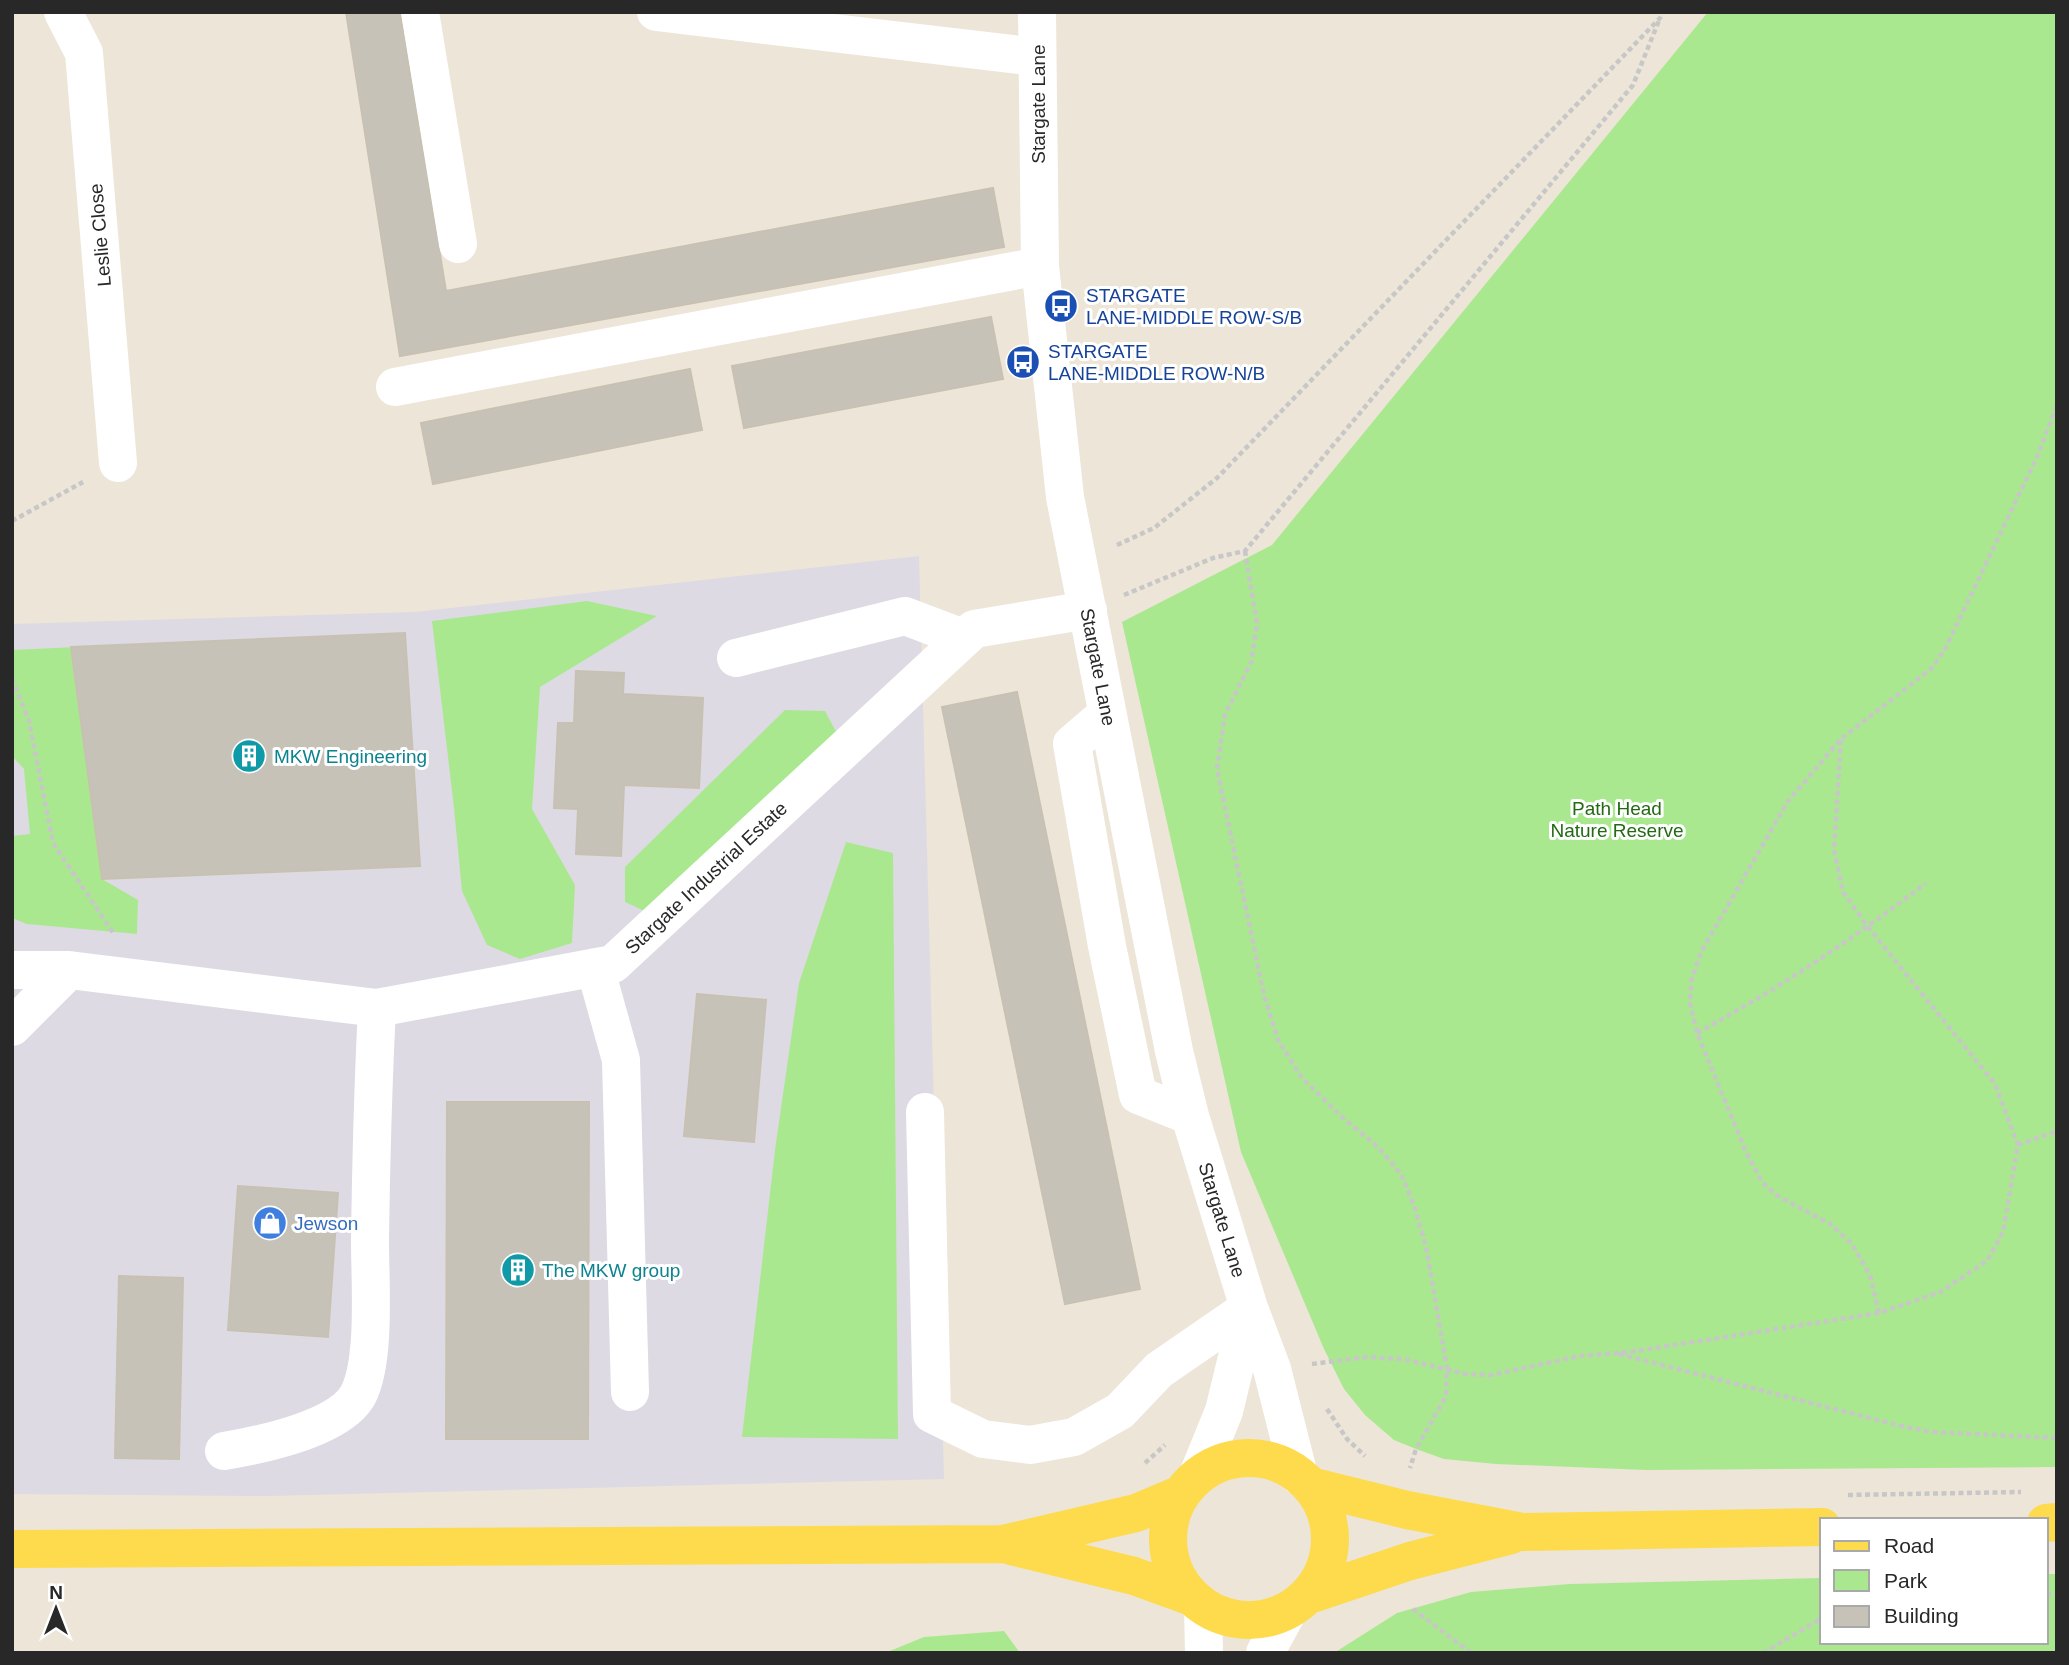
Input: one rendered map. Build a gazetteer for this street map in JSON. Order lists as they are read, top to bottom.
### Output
{
  "streets": {
    "street": ["Stargate Lane", "Leslie Close", "Stargate Industrial Estate"]
  },
  "crossings": [
    ["Stargate Lane", "Stargate Industrial Estate"]
  ],
  "parks": ["Path Head Nature Reserve"],
  "places": {
    "bus stop": ["STARGATE LANE-MIDDLE ROW-S/B", "STARGATE LANE-MIDDLE ROW-N/B"],
    "building": ["MKW Engineering", "The MKW group"],
    "shop": ["Jewson"]
  },
  "legend": ["Road", "Park", "Building"],
  "north": "top"
}
